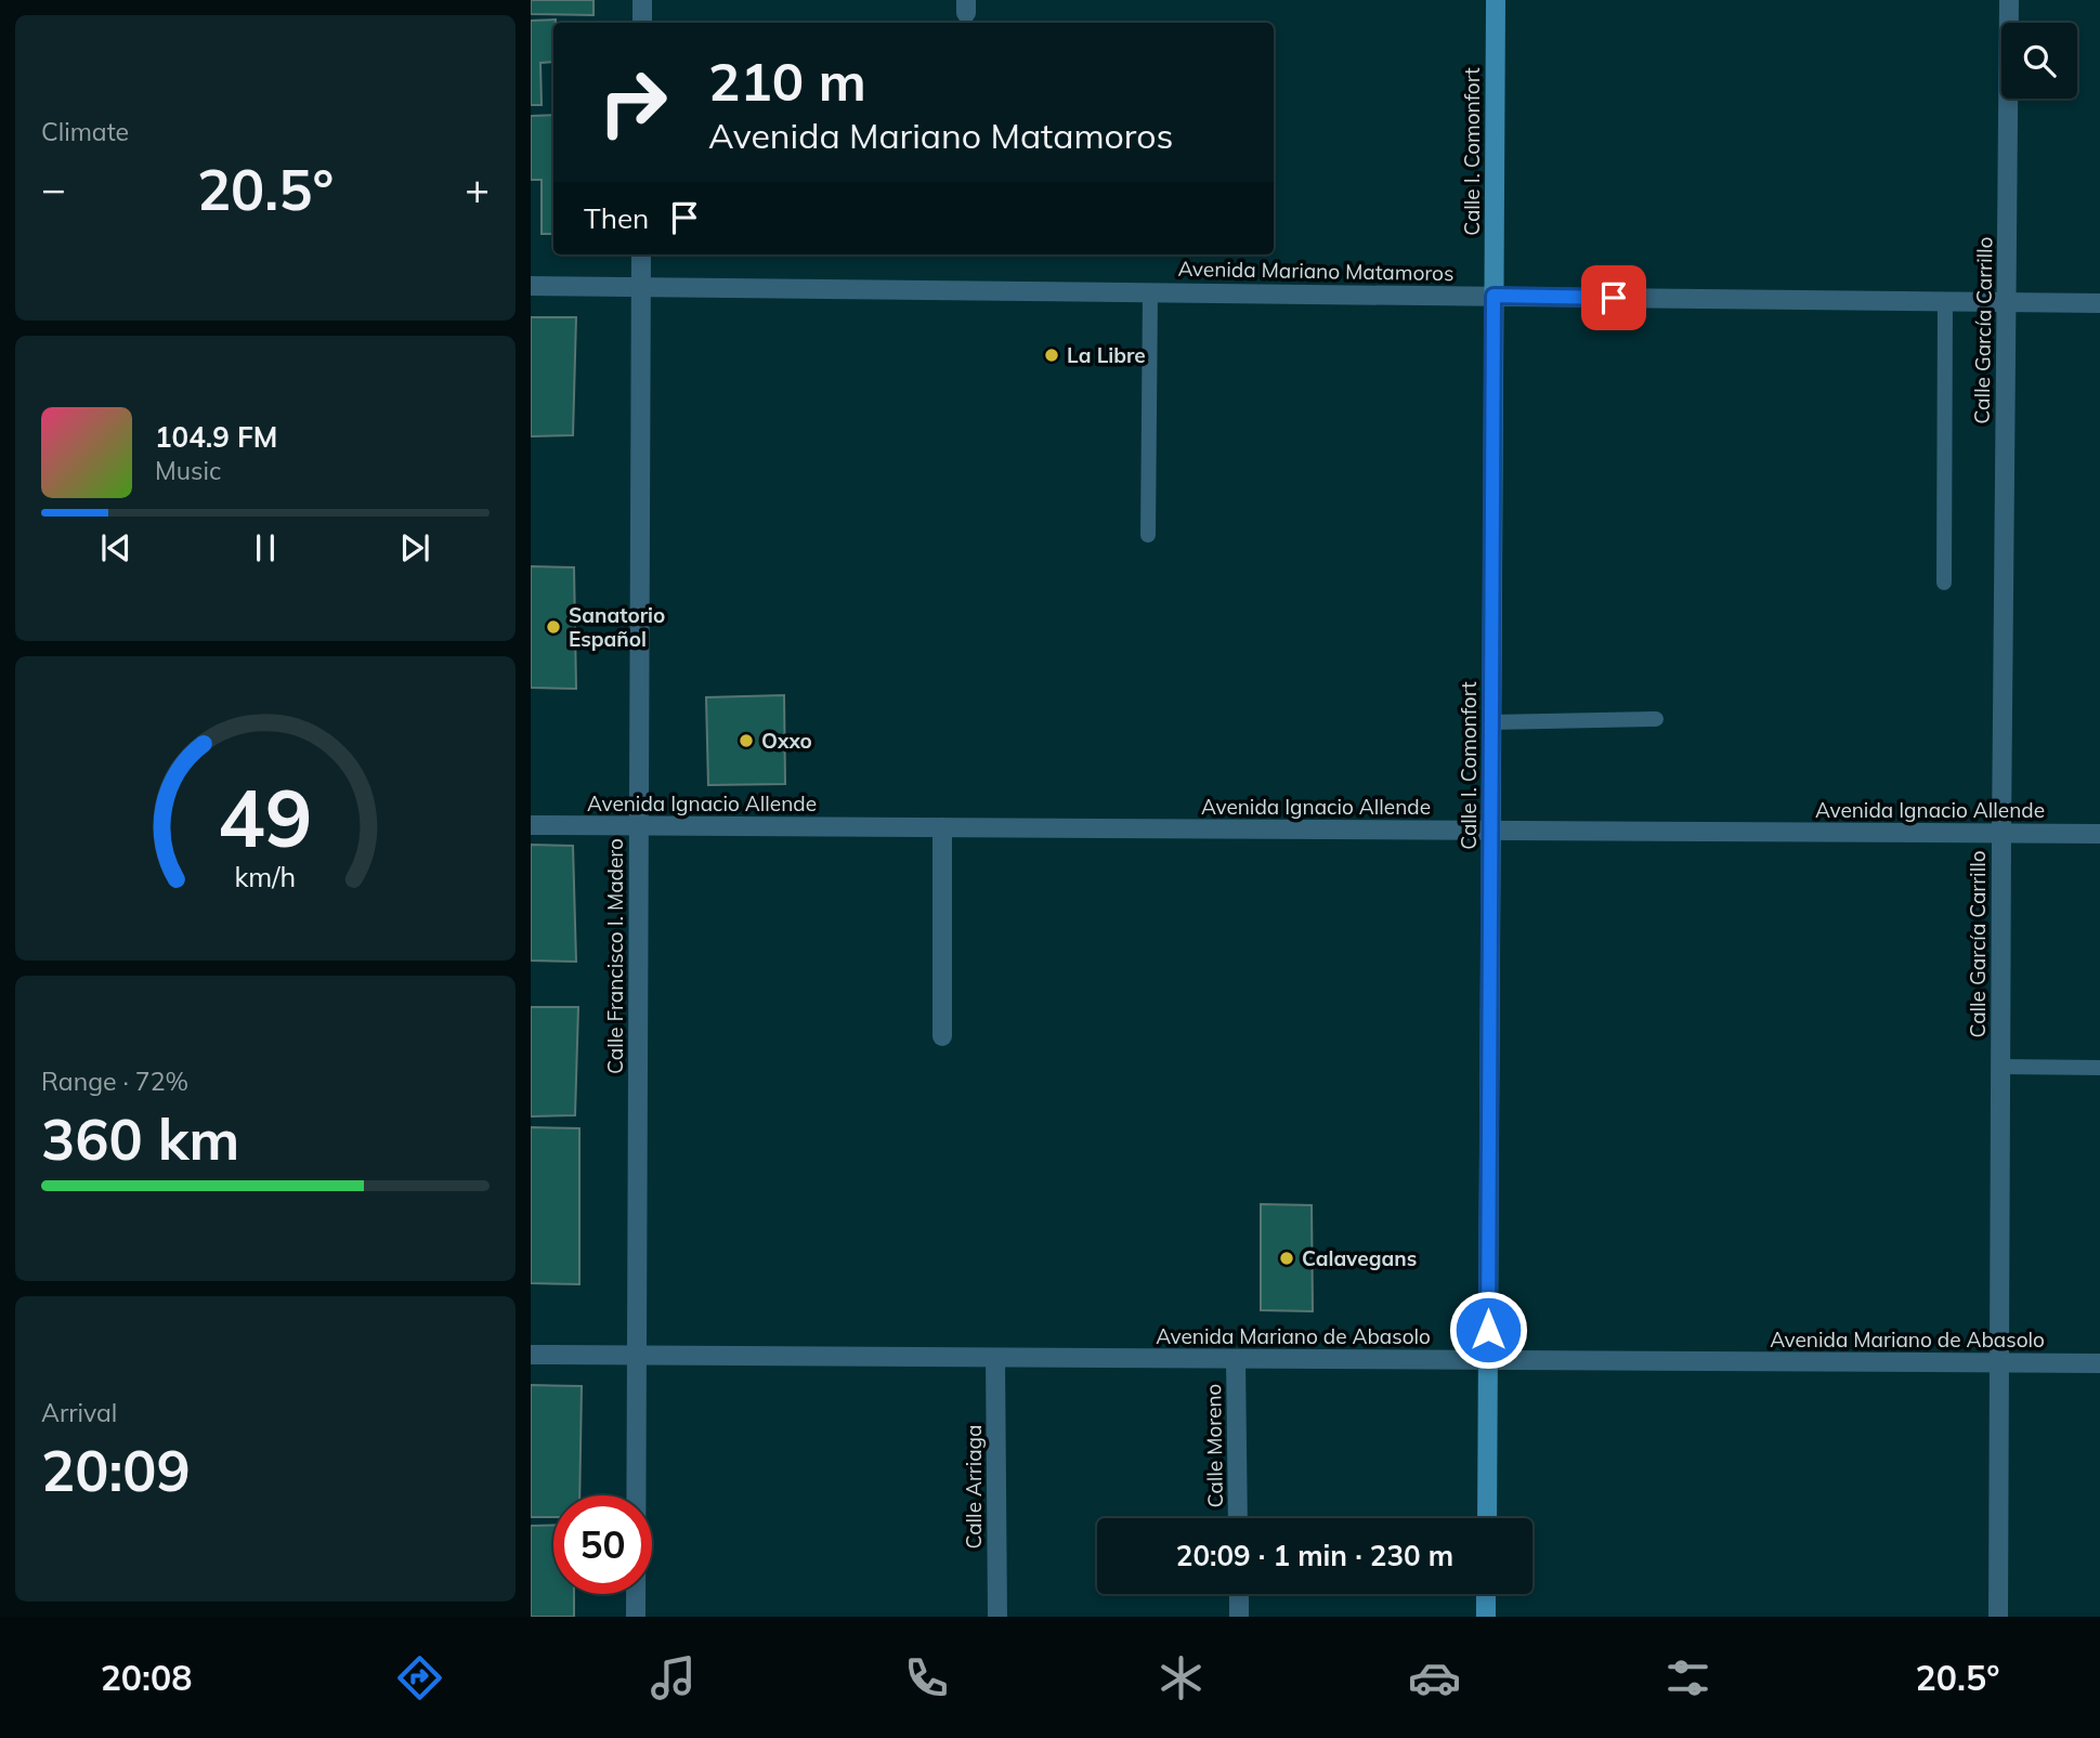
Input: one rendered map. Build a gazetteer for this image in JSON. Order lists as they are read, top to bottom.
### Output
{
  "streets": {
    "main road": ["Calle I. Comonfort"],
    "street": [
      "Avenida Mariano Matamoros",
      "Calle García Carrillo",
      "Avenida Ignacio Allende",
      "Calle Francisco I. Madero",
      "Avenida Mariano de Abasolo",
      "Calle Moreno",
      "Calle Arriaga"
    ]
  },
  "crossings": [
    ["Calle I. Comonfort", "Avenida Mariano Matamoros"],
    ["Calle I. Comonfort", "Avenida Ignacio Allende"],
    ["Calle I. Comonfort", "Avenida Mariano de Abasolo"],
    ["Avenida Mariano Matamoros", "Calle García Carrillo"],
    ["Avenida Mariano Matamoros", "Calle Francisco I. Madero"],
    ["Calle García Carrillo", "Avenida Ignacio Allende"],
    ["Calle García Carrillo", "Avenida Mariano de Abasolo"],
    ["Avenida Ignacio Allende", "Calle Francisco I. Madero"],
    ["Calle Francisco I. Madero", "Avenida Mariano de Abasolo"],
    ["Avenida Mariano de Abasolo", "Calle Moreno"],
    ["Avenida Mariano de Abasolo", "Calle Arriaga"]
  ],
  "places": [
    "La Libre",
    "Sanatorio Español",
    "Oxxo",
    "Calavegans"
  ],
  "page": {
    "tile": [
      "Climate",
      ["Range · 72%", "360 km"],
      ["Arrival", "20:09"]
    ],
    "turn": ["210 m", "Avenida Mariano Matamoros"],
    "heat": ["−", "20.5°", "+"],
    "then": "Then",
    "song": ["104.9 FM", "Music"],
    "limit": "50",
    "trip": "20:09 · 1 min · 230 m",
    "tabs": ["20:08", "20.5°"],
    "gauge": ["49", "km/h"]
  }
}
